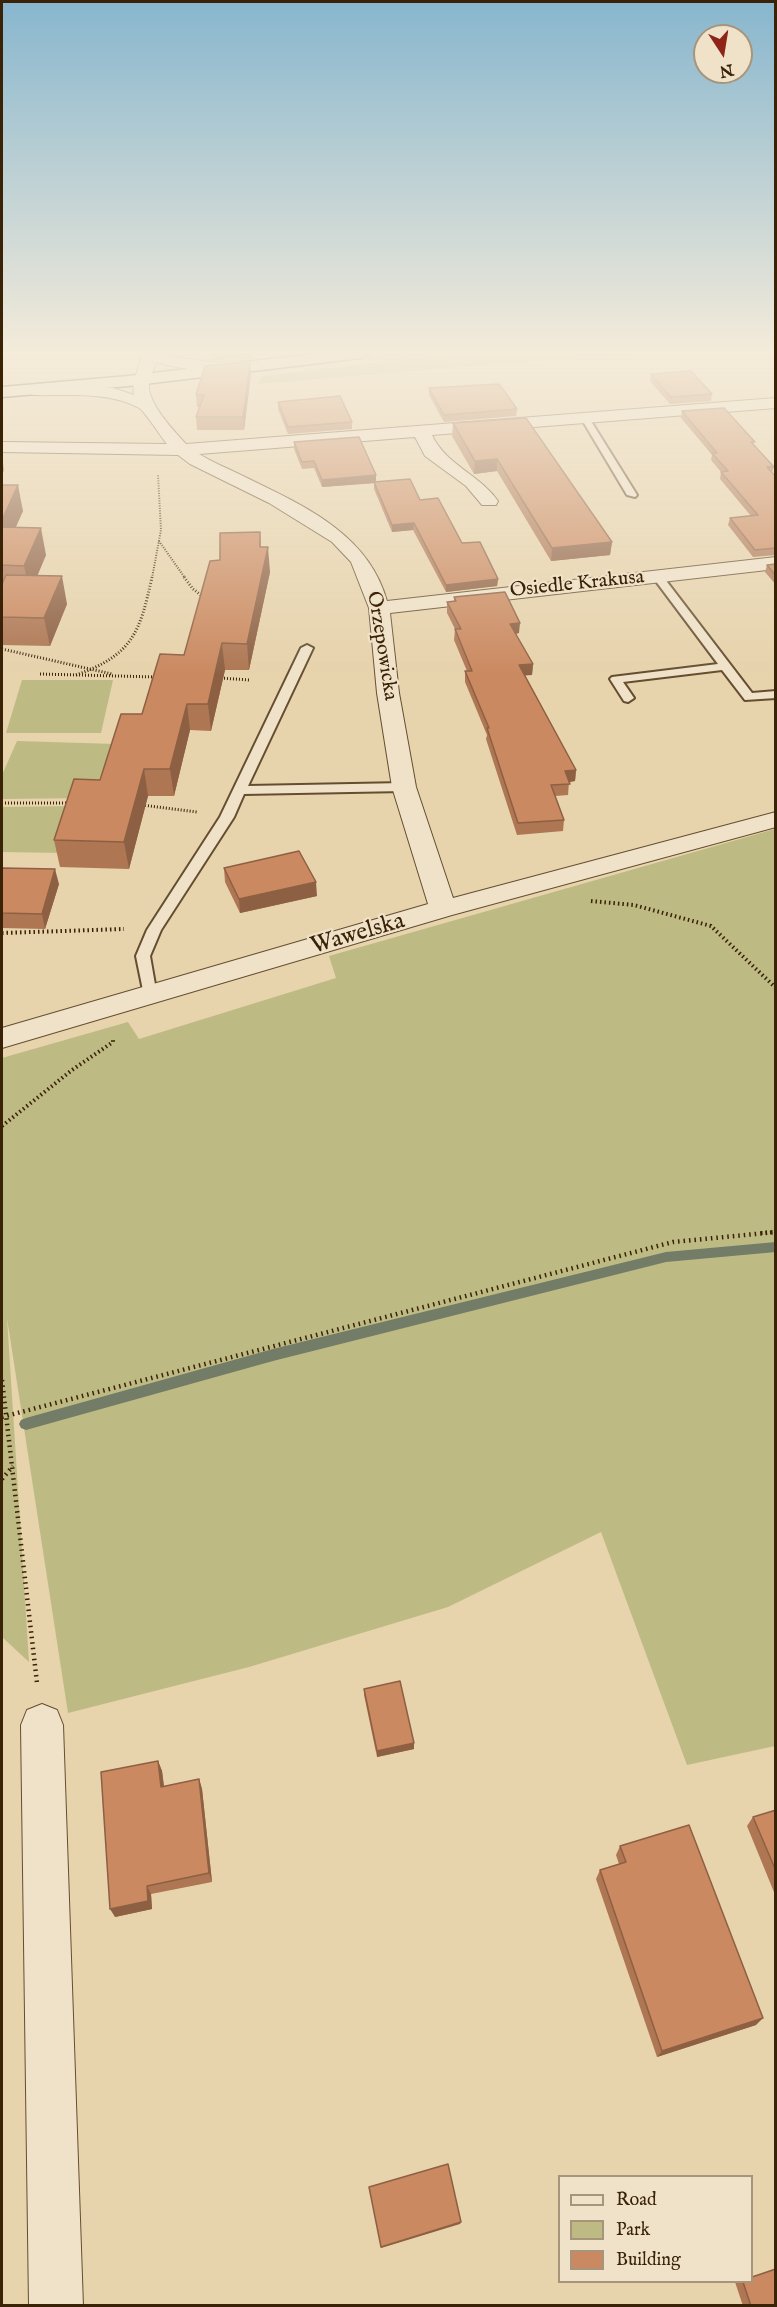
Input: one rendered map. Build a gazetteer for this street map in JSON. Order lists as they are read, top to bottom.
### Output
{
  "streets": {
    "street": ["Osiedle Krakusa", "Orzepowicka", "Wawelska"]
  },
  "crossings": [
    ["Osiedle Krakusa", "Orzepowicka"]
  ],
  "legend": ["Road", "Park", "Building"],
  "north": "bottom"
}
